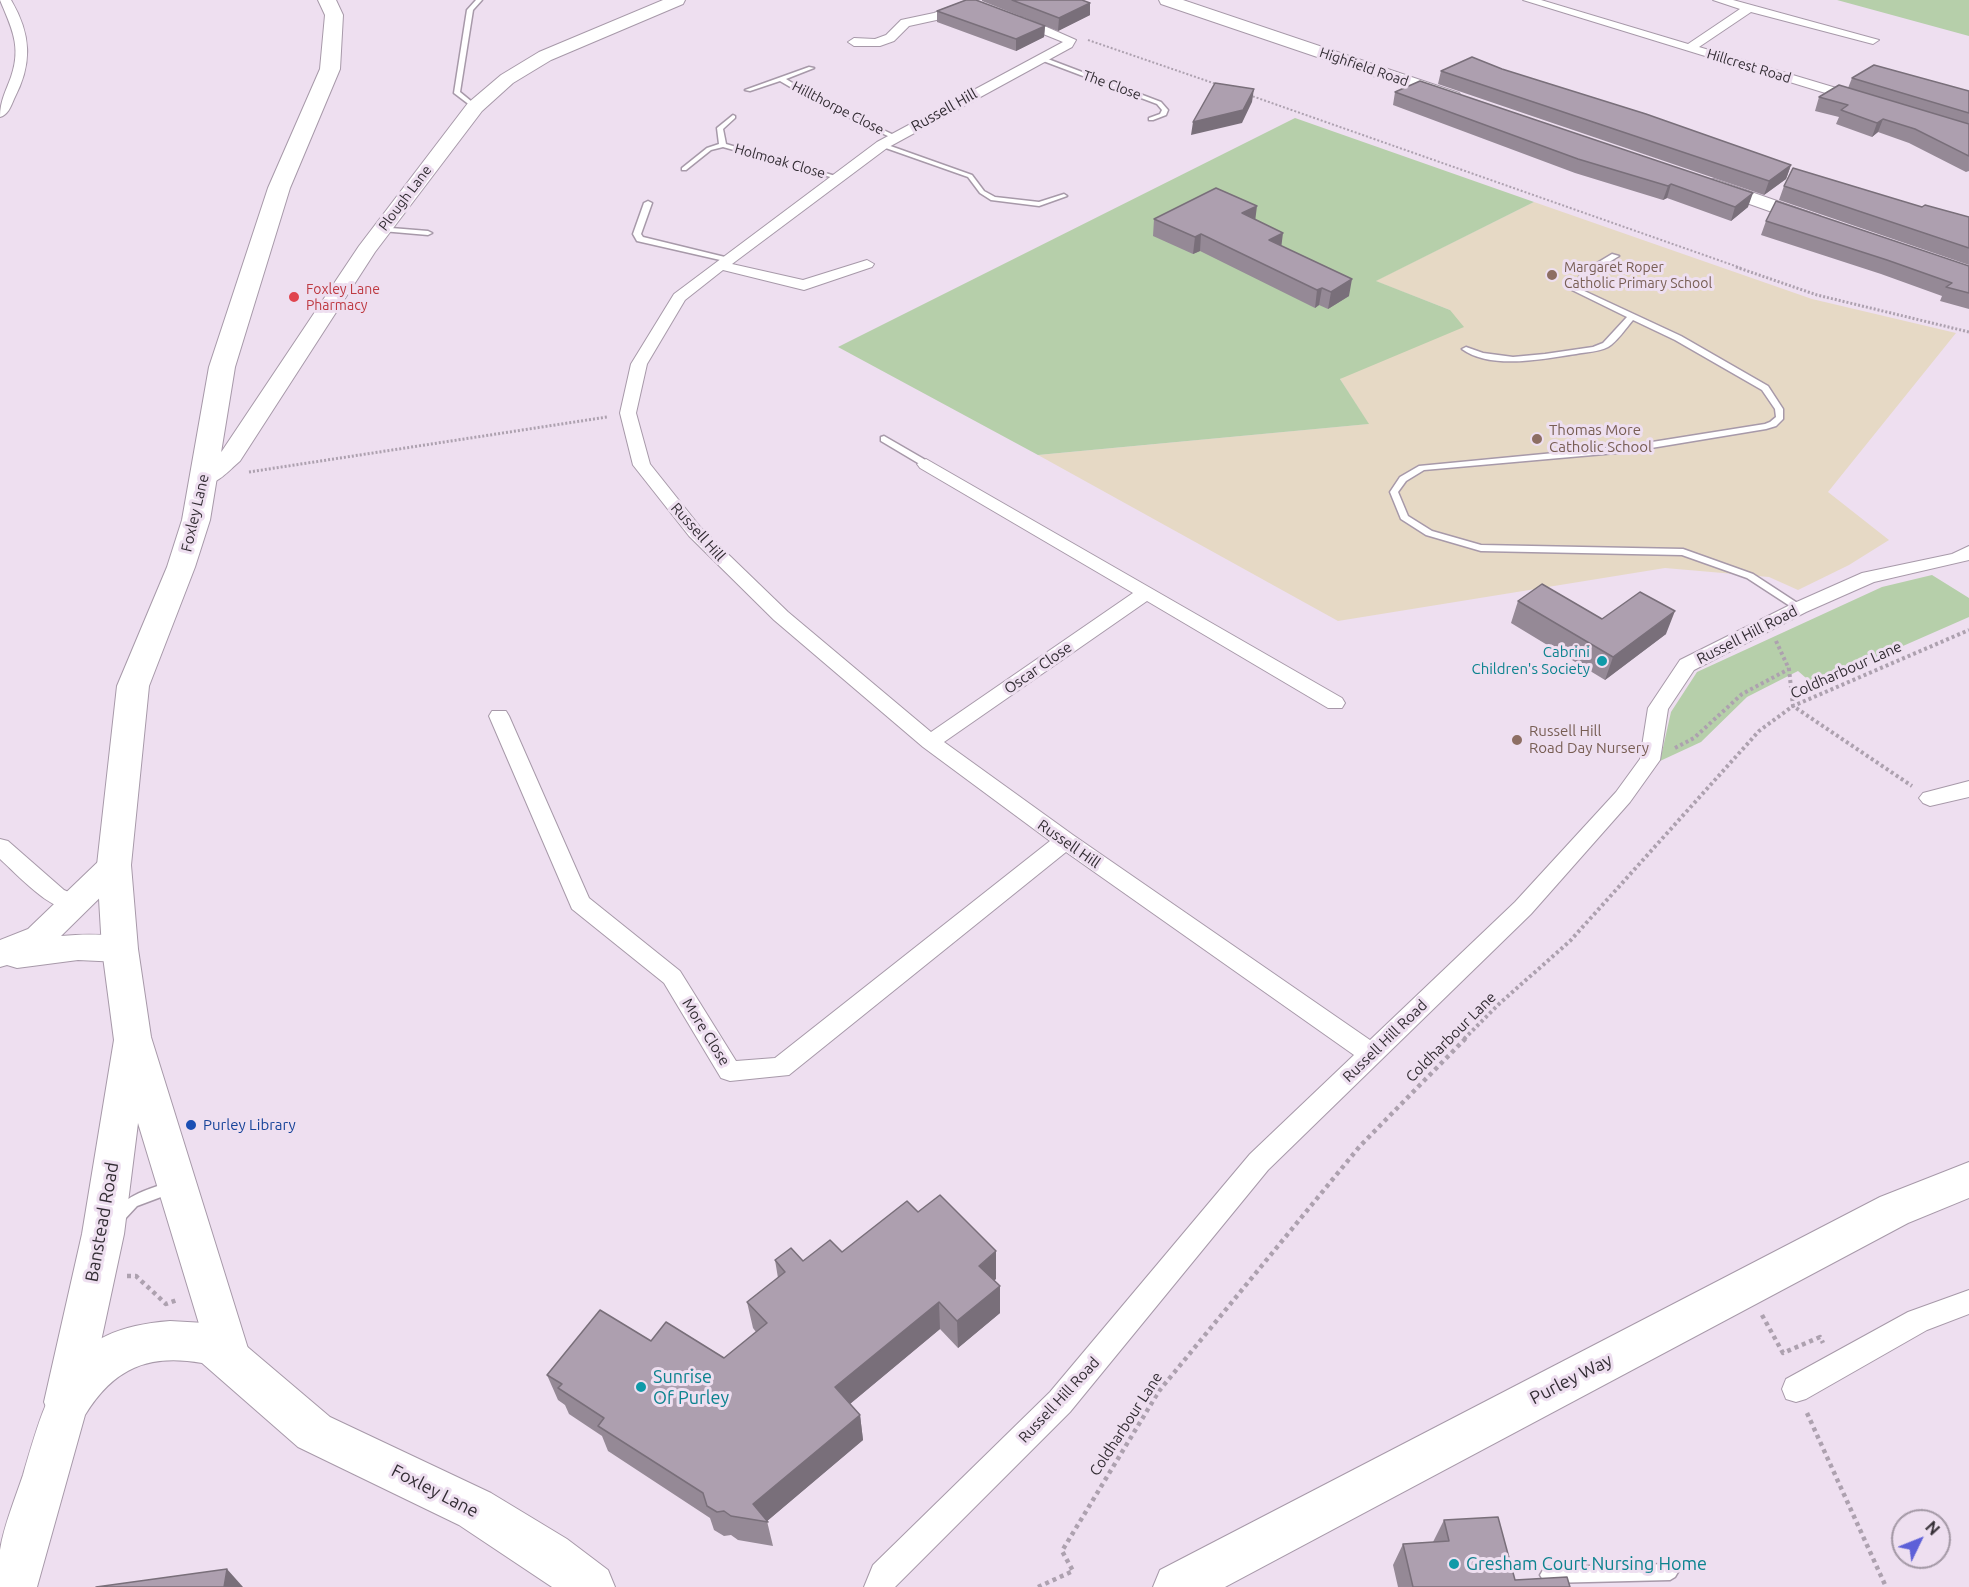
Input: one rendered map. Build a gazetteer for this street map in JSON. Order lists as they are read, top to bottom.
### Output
{
  "streets": {
    "main road": [
      "Highfield Road",
      "Plough Lane",
      "Foxley Lane",
      "Banstead Road",
      "Purley Way"
    ],
    "street": [
      "Hillcrest Road",
      "Russell Hill",
      "Russell Hill Road",
      "Oscar Close",
      "More Close"
    ],
    "lane": ["The Close", "Hillthorpe Close", "Holmoak Close"],
    "path": ["Coldharbour Lane"]
  },
  "crossings": [
    ["The Close", "Russell Hill"],
    ["Hillthorpe Close", "Russell Hill"],
    ["Russell Hill", "Holmoak Close"],
    ["Russell Hill", "Russell Hill Road"],
    ["Russell Hill", "Oscar Close"],
    ["Russell Hill", "More Close"],
    ["Plough Lane", "Foxley Lane"],
    ["Foxley Lane", "Banstead Road"]
  ],
  "places": [
    "Margaret Roper Catholic Primary School",
    "Foxley Lane Pharmacy",
    "Thomas More Catholic School",
    "Cabrini Children's Society",
    "Russell Hill Road Day Nursery",
    "Purley Library",
    "Sunrise Of Purley",
    "Gresham Court Nursing Home"
  ],
  "north": "top right"
}
